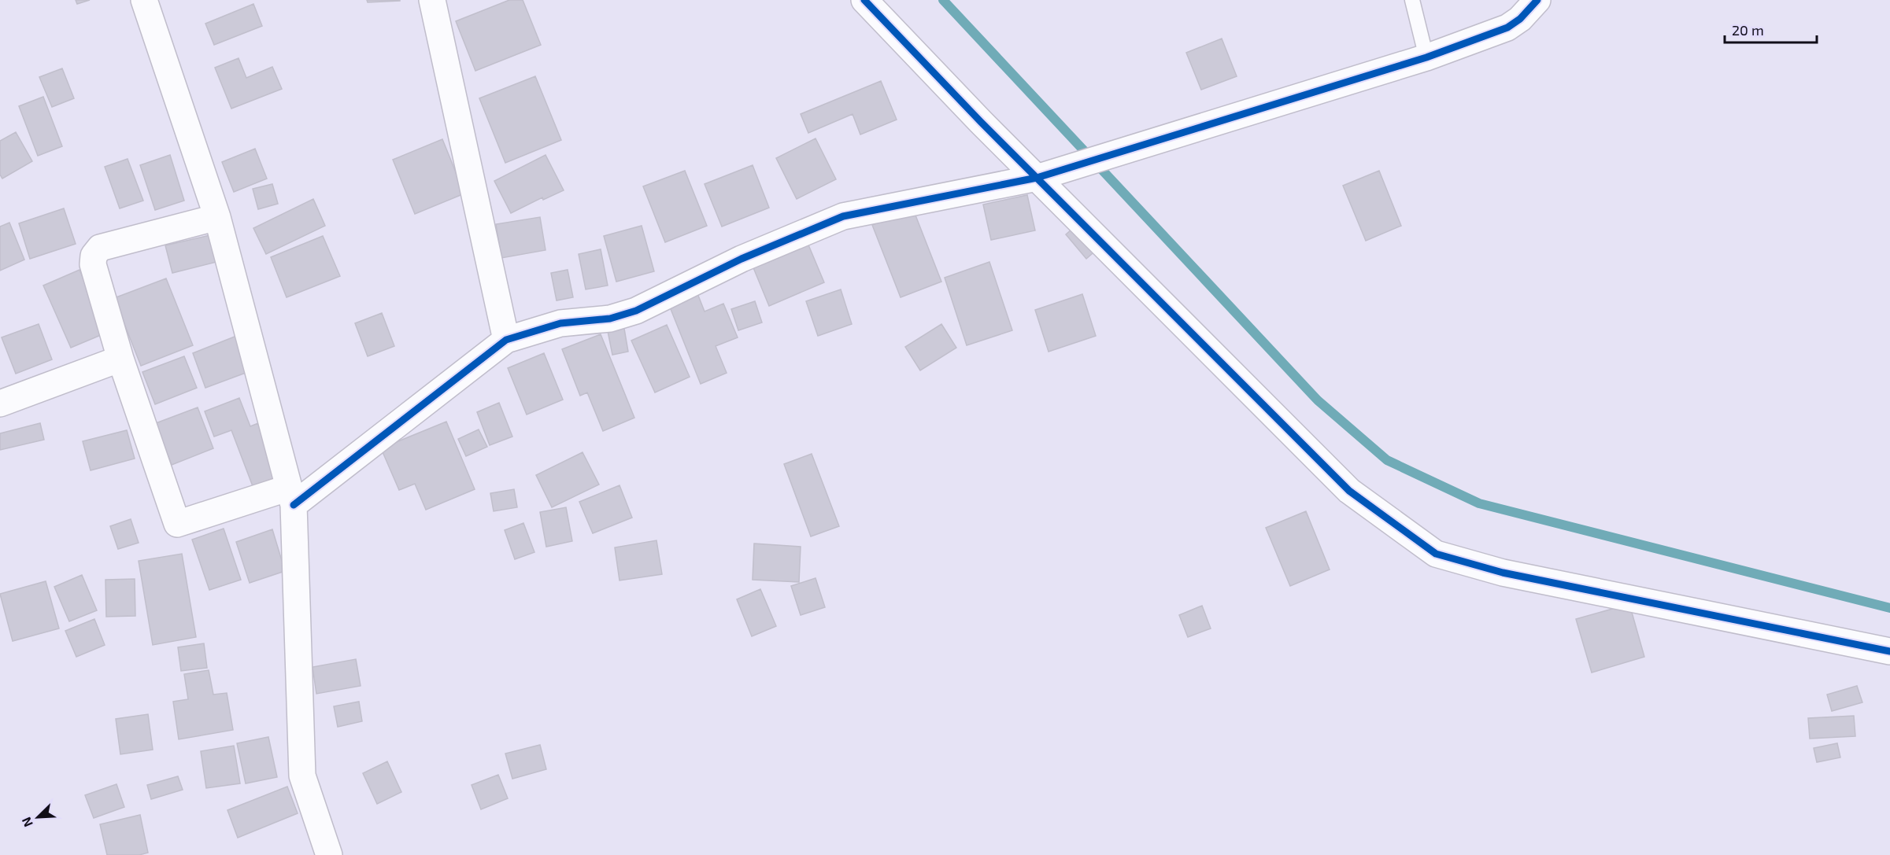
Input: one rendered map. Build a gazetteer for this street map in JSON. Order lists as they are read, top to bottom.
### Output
{
  "scale_bar": "20 m",
  "north": "bottom left"
}
